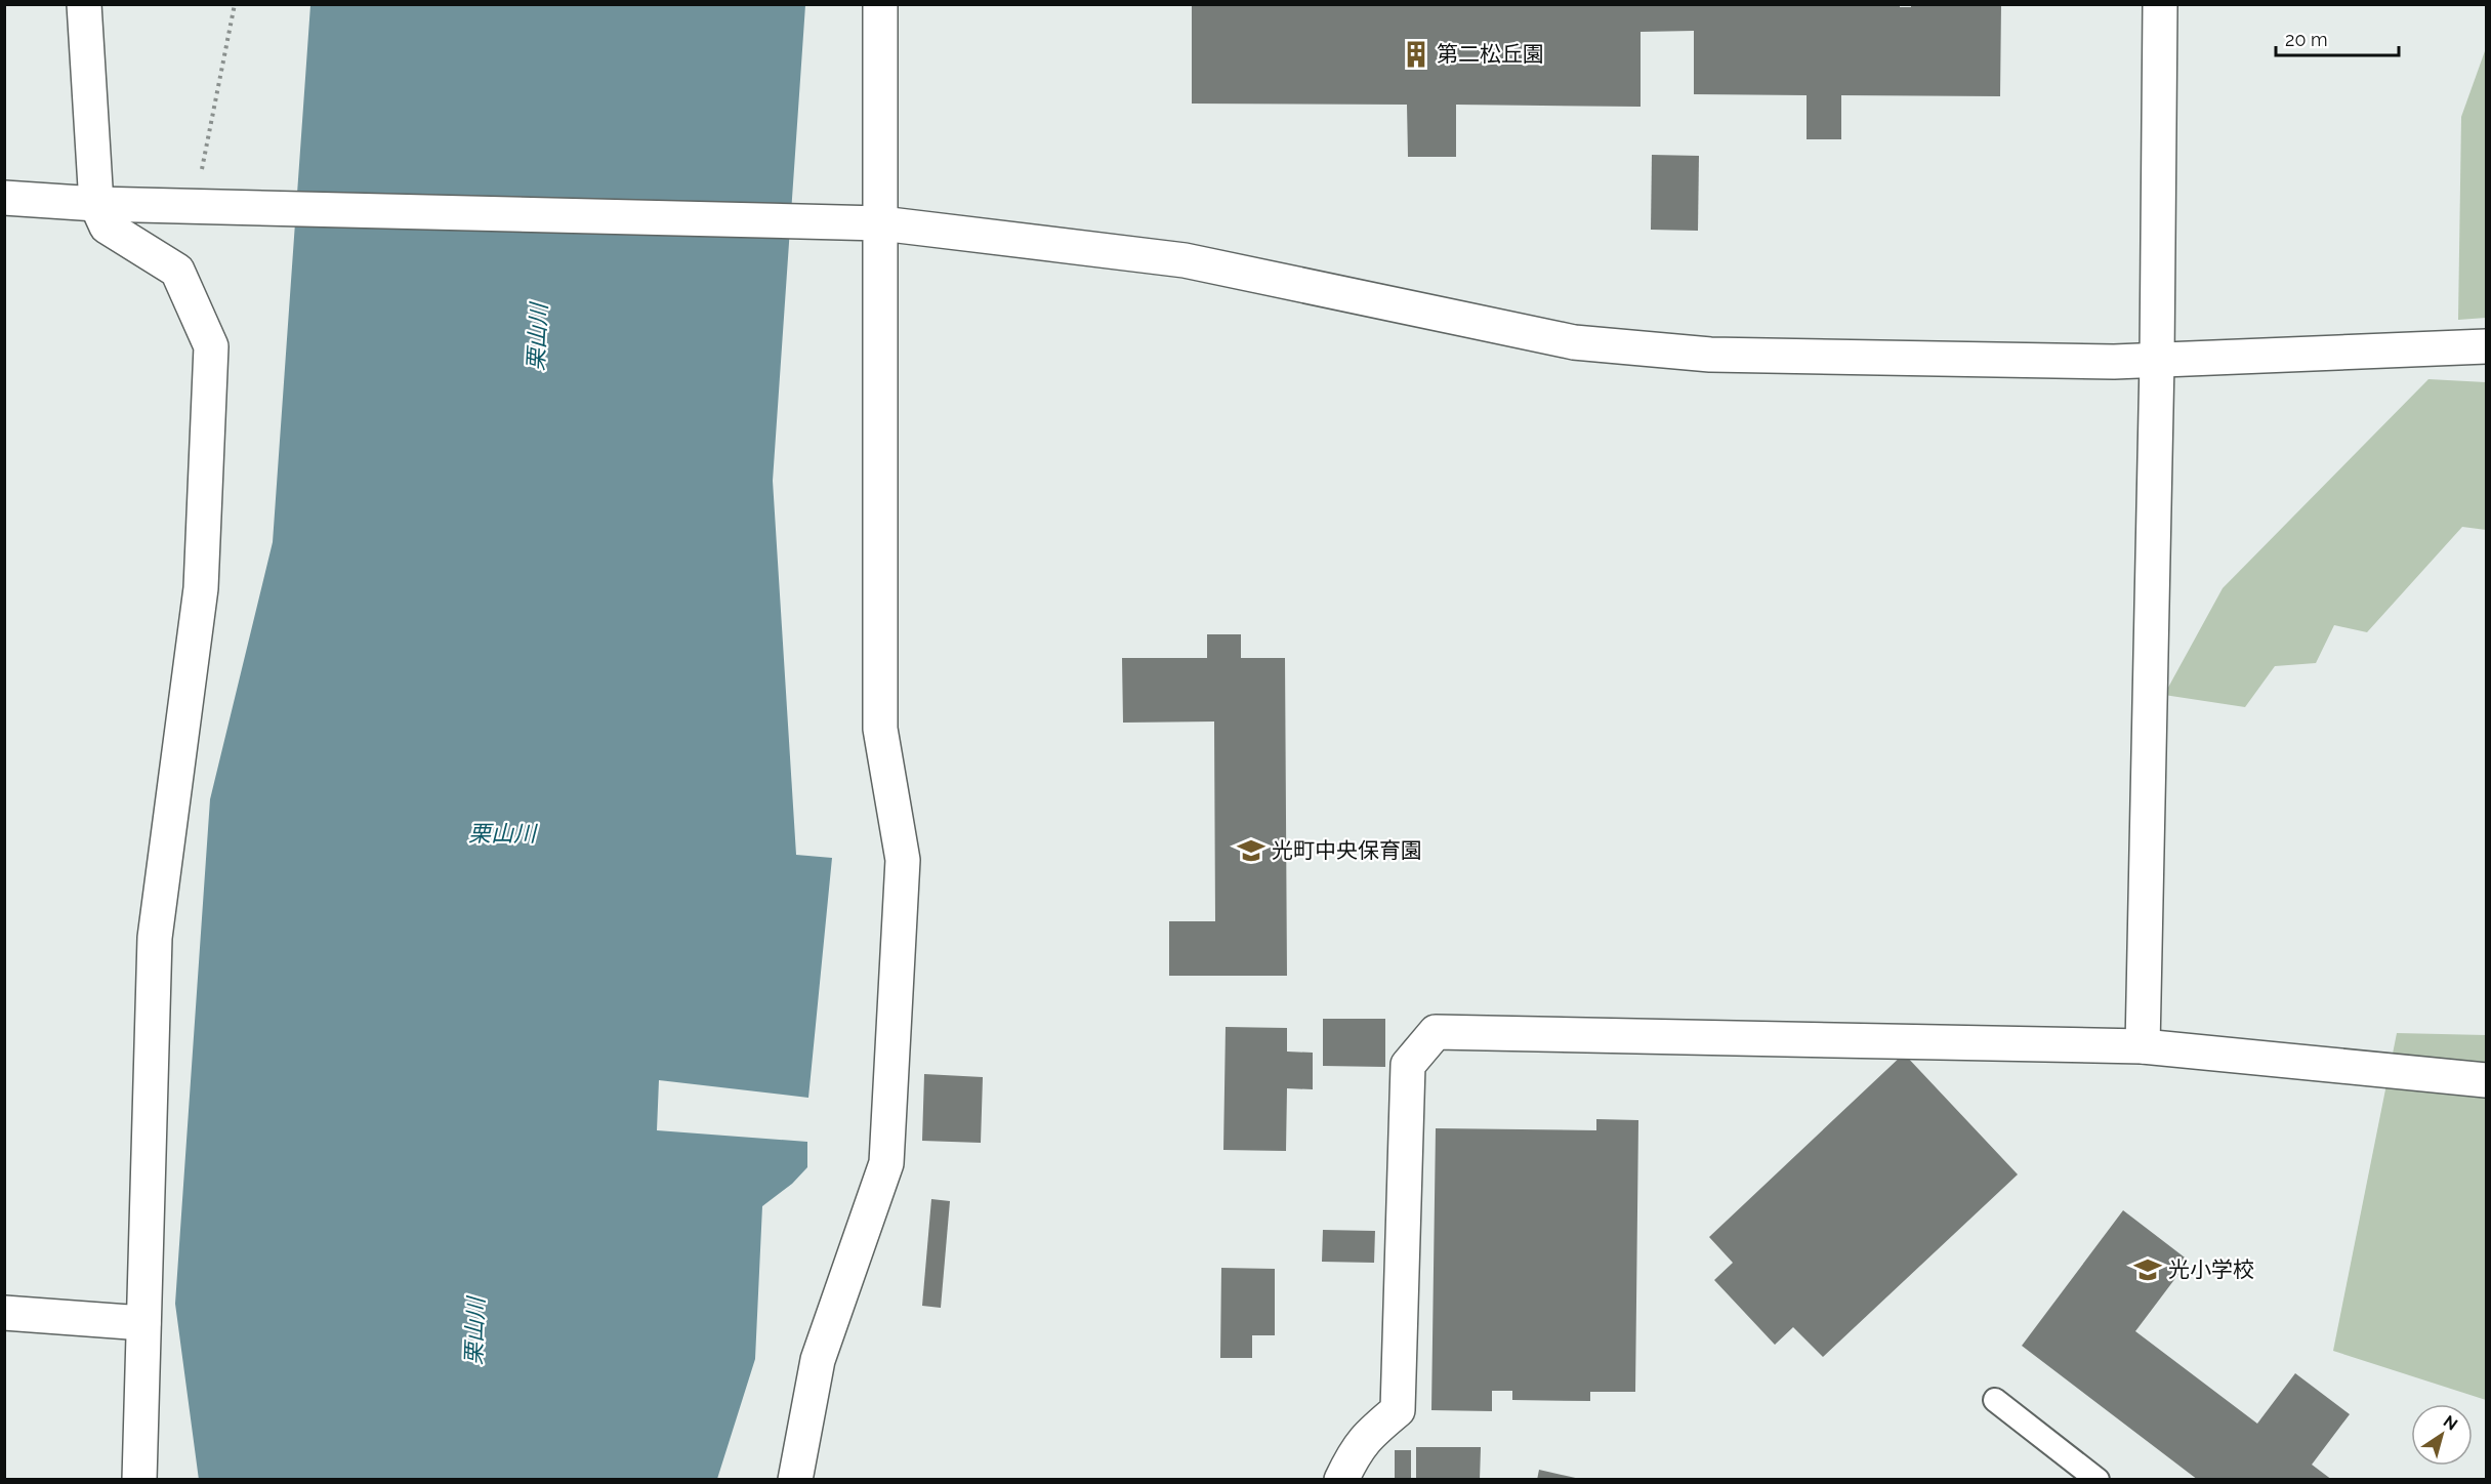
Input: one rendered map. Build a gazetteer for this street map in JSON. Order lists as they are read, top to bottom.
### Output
{
  "water": ["栗山川"],
  "places": {
    "building": ["第二松丘園"],
    "school or university": ["光町中央保育園", "光小学校"]
  },
  "scale_bar": "20 m",
  "north": "top right"
}
